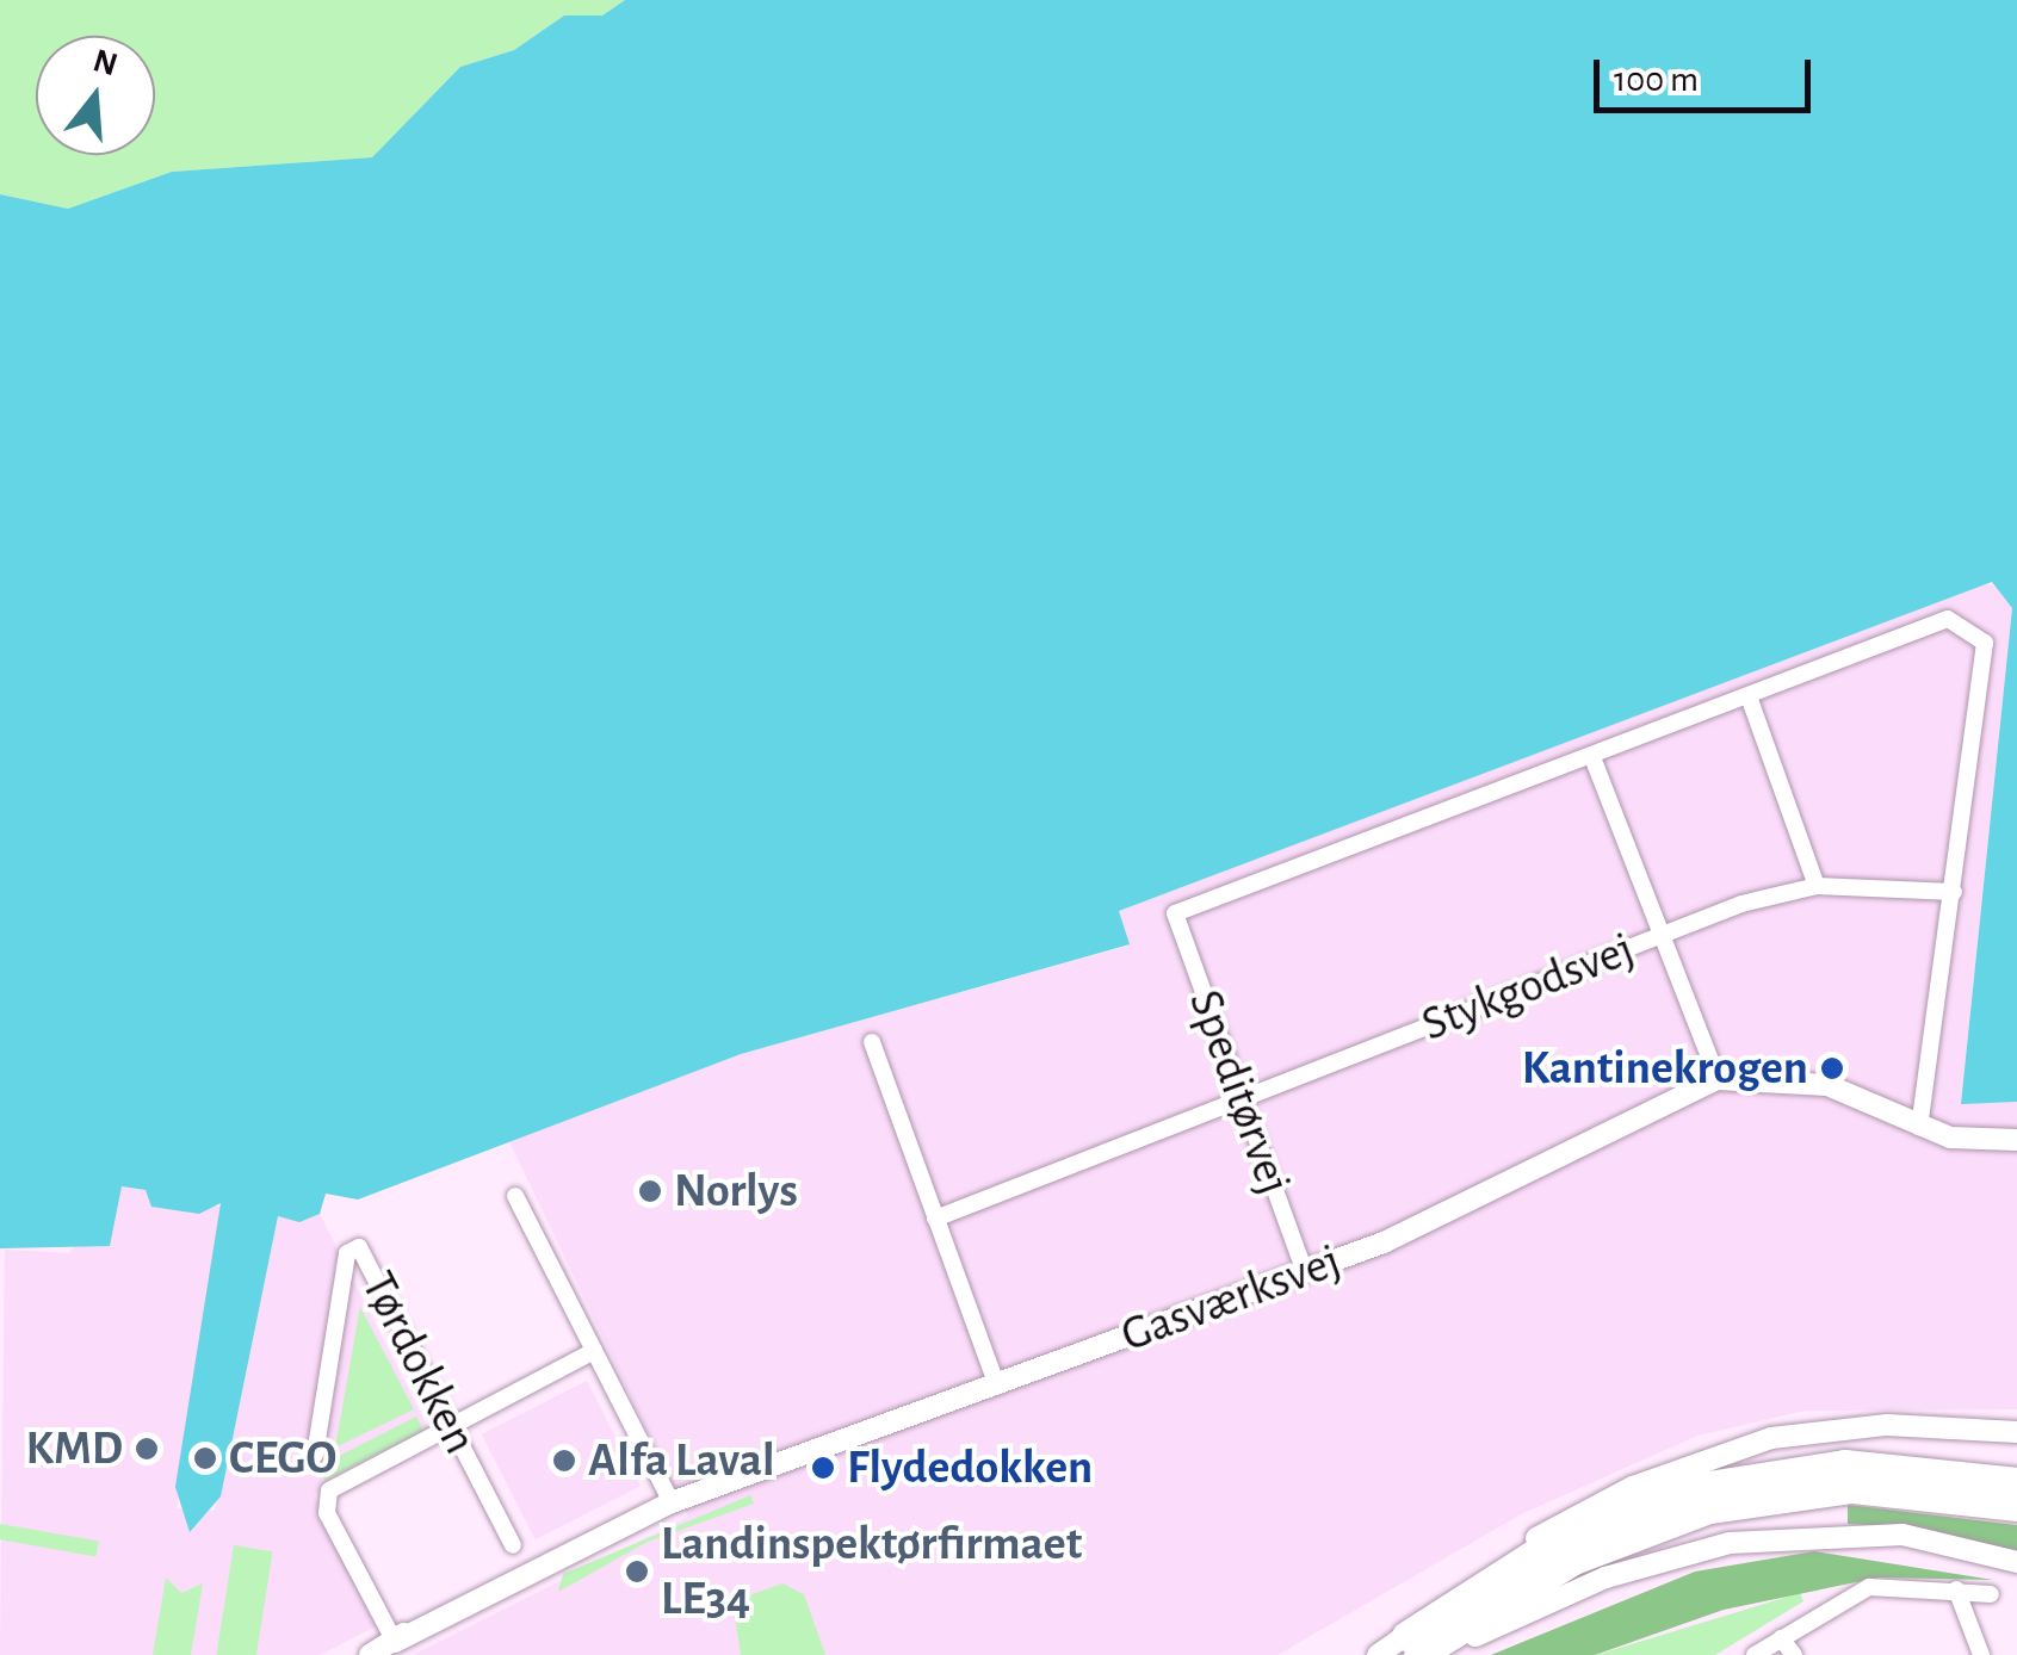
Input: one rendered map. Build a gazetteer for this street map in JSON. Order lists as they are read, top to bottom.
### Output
{
  "streets": {
    "street": [
      "Stykgodsvej",
      "Speditørvej",
      "Gasværksvej",
      "Tørdokken"
    ]
  },
  "crossings": [
    ["Stykgodsvej", "Speditørvej"],
    ["Speditørvej", "Gasværksvej"]
  ],
  "places": [
    "Kantinekrogen",
    "Norlys",
    "KMD",
    "CEGO",
    "Alfa Laval",
    "Flydedokken",
    "Landinspektørfirmaet LE34"
  ],
  "scale_bar": "100 m",
  "north": "top"
}
